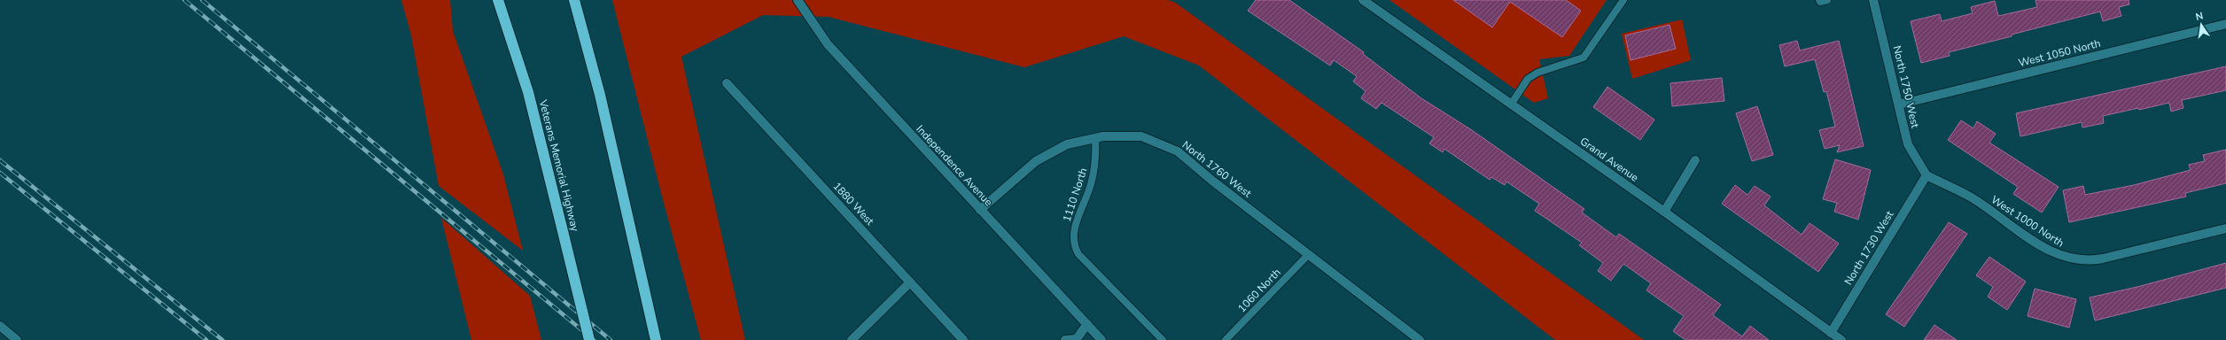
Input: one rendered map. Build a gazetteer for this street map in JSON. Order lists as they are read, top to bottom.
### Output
{
  "streets": {
    "highway": ["Veterans Memorial Highway"],
    "street": [
      "West 1050 North",
      "North 1750 West",
      "Grand Avenue",
      "Independence Avenue",
      "North 1760 West",
      "1880 West",
      "West 1000 North",
      "North 1730 West"
    ],
    "lane": ["1110 North", "1060 North"]
  },
  "crossings": [
    ["West 1050 North", "North 1750 West"],
    ["North 1750 West", "West 1000 North"],
    ["North 1750 West", "North 1730 West"],
    ["Grand Avenue", "North 1730 West"],
    ["Independence Avenue", "North 1760 West"],
    ["North 1760 West", "1110 North"],
    ["North 1760 West", "1060 North"],
    ["West 1000 North", "North 1730 West"]
  ],
  "north": "top"
}
